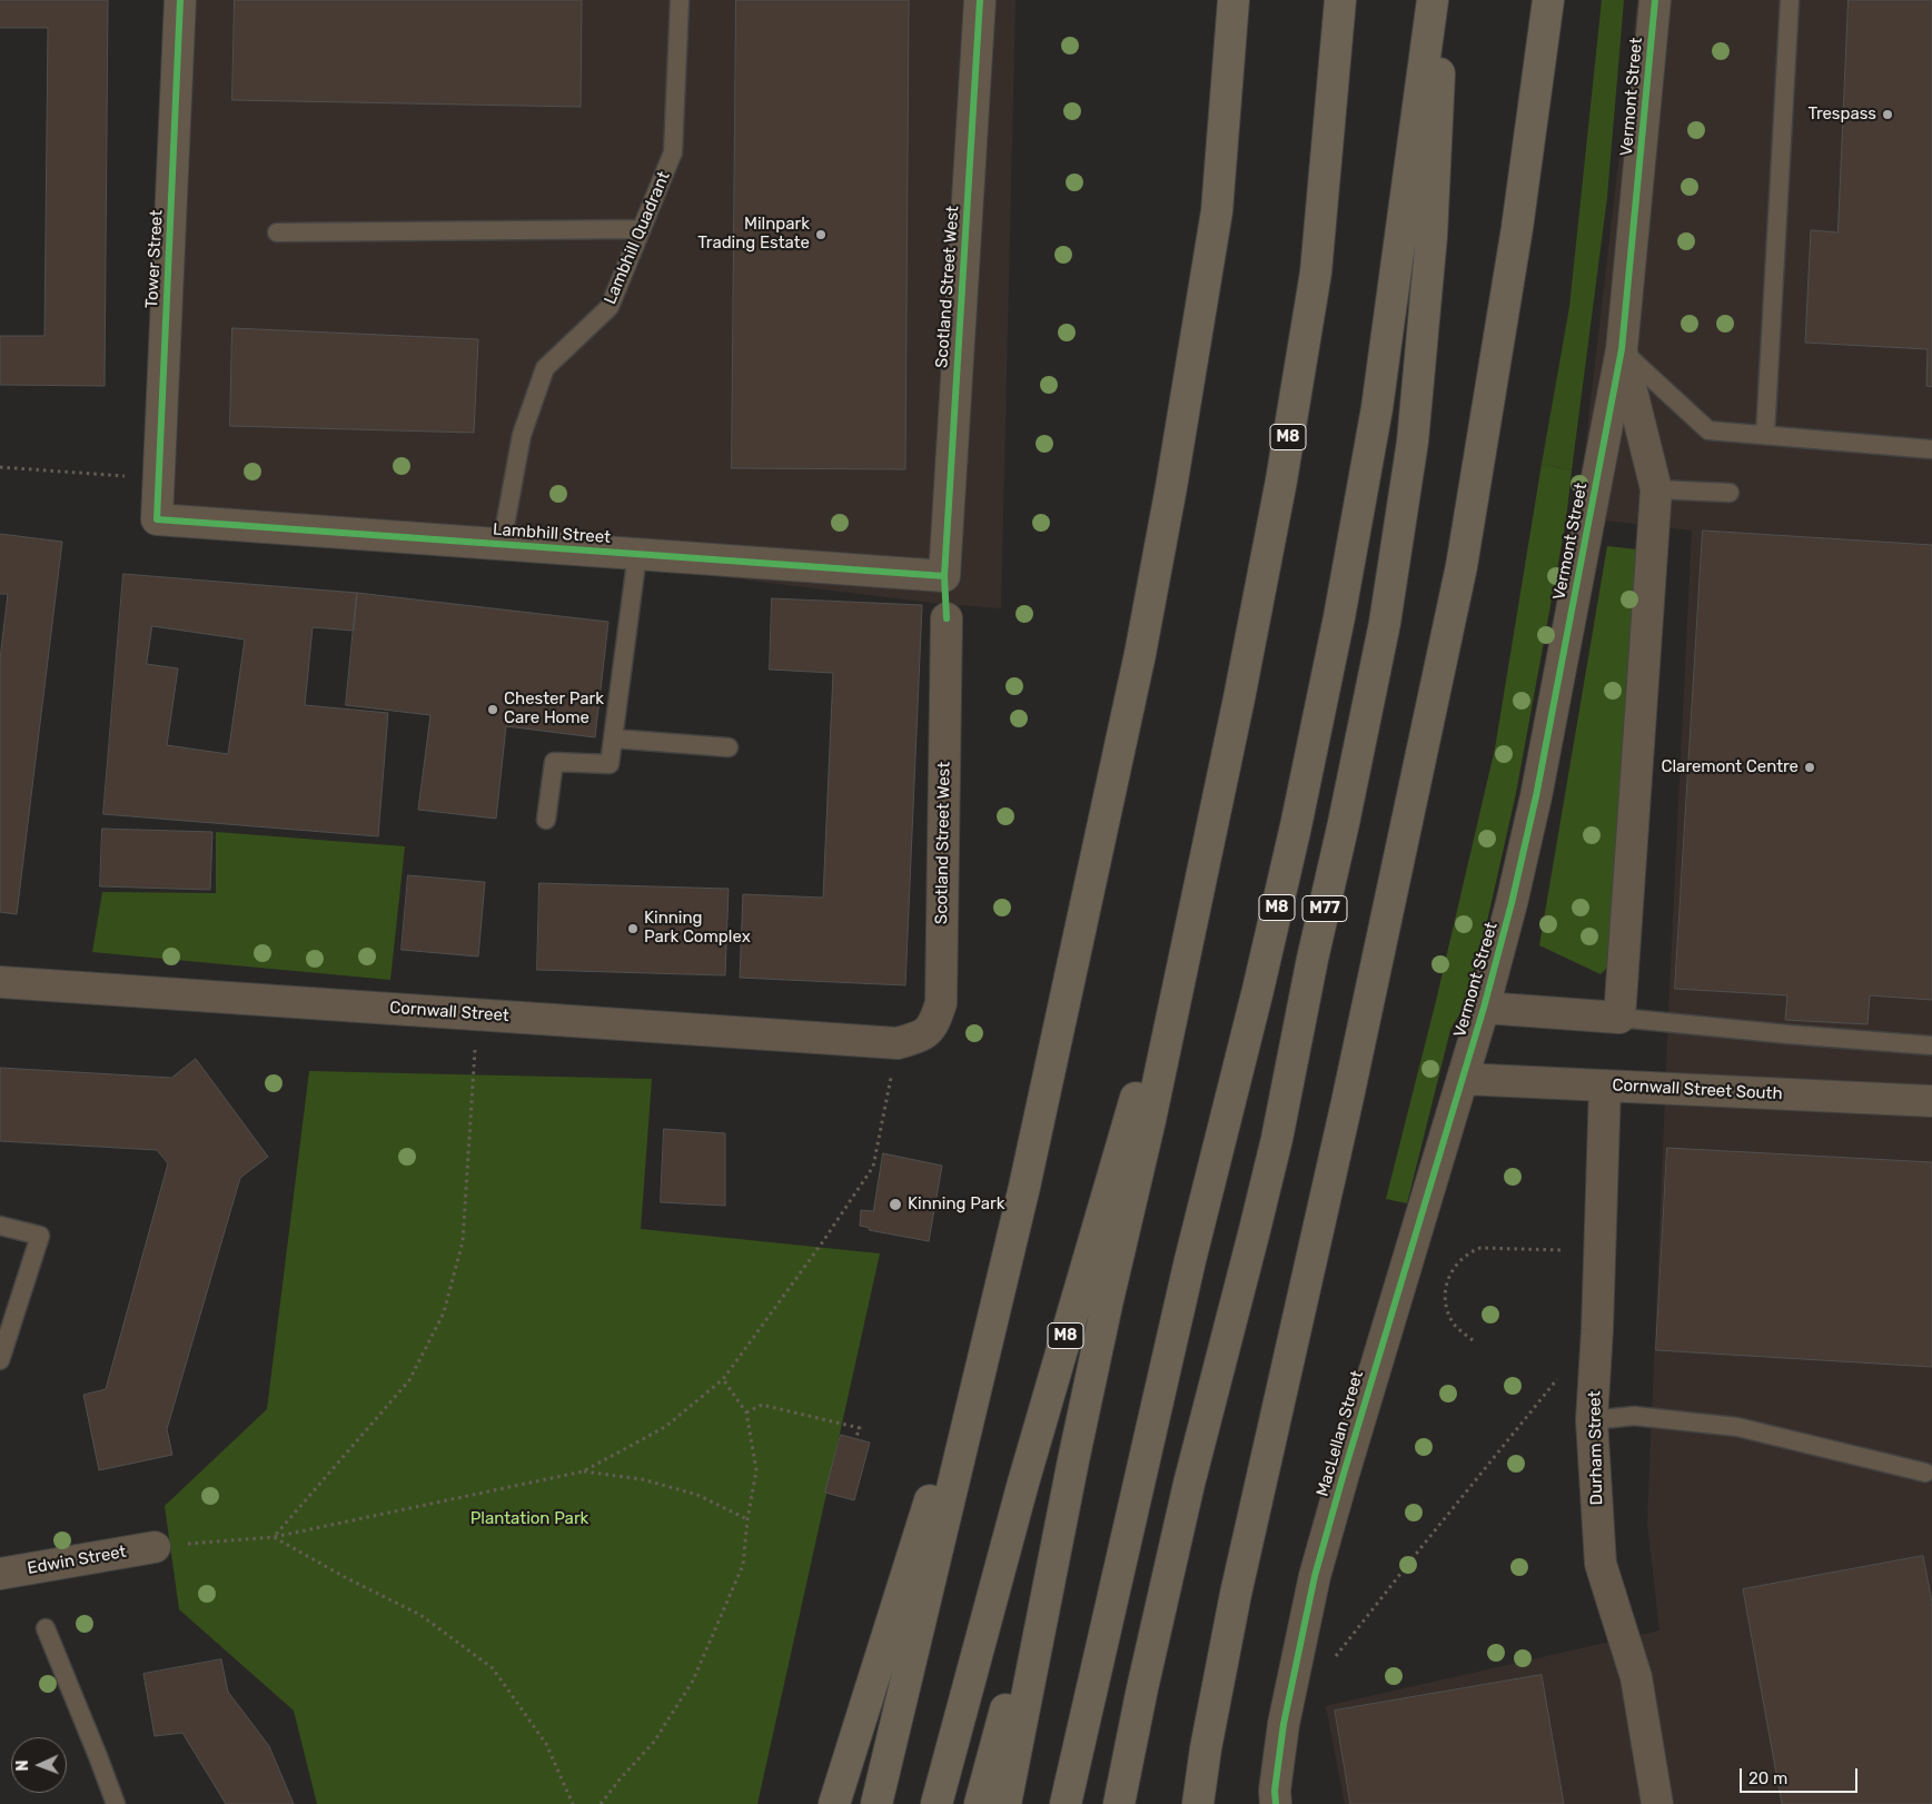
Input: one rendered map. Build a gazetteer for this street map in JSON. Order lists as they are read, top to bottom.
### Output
{
  "streets": {
    "highway": ["M8", "M77"],
    "street": [
      "Vermont Street",
      "Tower Street",
      "Scotland Street West",
      "Lambhill Street",
      "Cornwall Street",
      "Cornwall Street South",
      "MacLellan Street",
      "Durham Street",
      "Edwin Street"
    ],
    "lane": ["Lambhill Quadrant"]
  },
  "crossings": [
    ["Vermont Street", "Cornwall Street South"],
    ["Vermont Street", "MacLellan Street"],
    ["Lambhill Quadrant", "Lambhill Street"],
    ["Tower Street", "Lambhill Street"],
    ["Scotland Street West", "Lambhill Street"],
    ["Scotland Street West", "Cornwall Street"],
    ["Cornwall Street South", "MacLellan Street"],
    ["Cornwall Street South", "Durham Street"]
  ],
  "parks": ["Plantation Park"],
  "places": [
    "Trespass",
    "Milnpark Trading Estate",
    "Chester Park Care Home",
    "Claremont Centre",
    "Kinning Park Complex",
    "Kinning Park"
  ],
  "scale_bar": "20 m",
  "north": "left"
}
